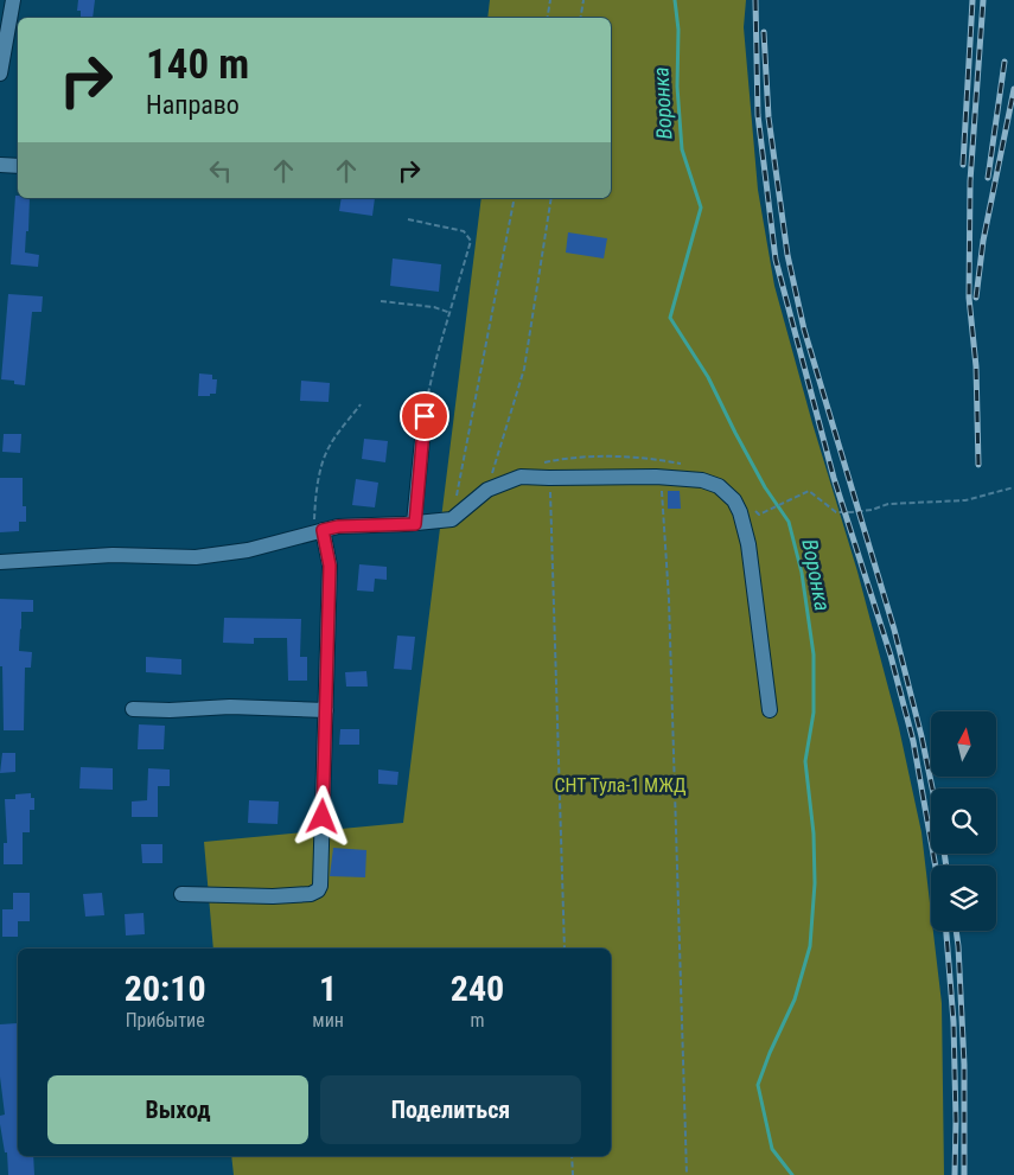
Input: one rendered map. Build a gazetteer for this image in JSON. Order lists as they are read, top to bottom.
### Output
{
  "water": ["Воронка"],
  "parks": ["СНТ Тула-1 МЖД"],
  "north": "top",
  "page": {
    "turn": ["140 m", "Направо"],
    "eta": [
      "20:10",
      "Прибытие",
      "1",
      "мин",
      "240",
      "m"
    ],
    "buttons": ["Выход", "Поделиться"]
  }
}
